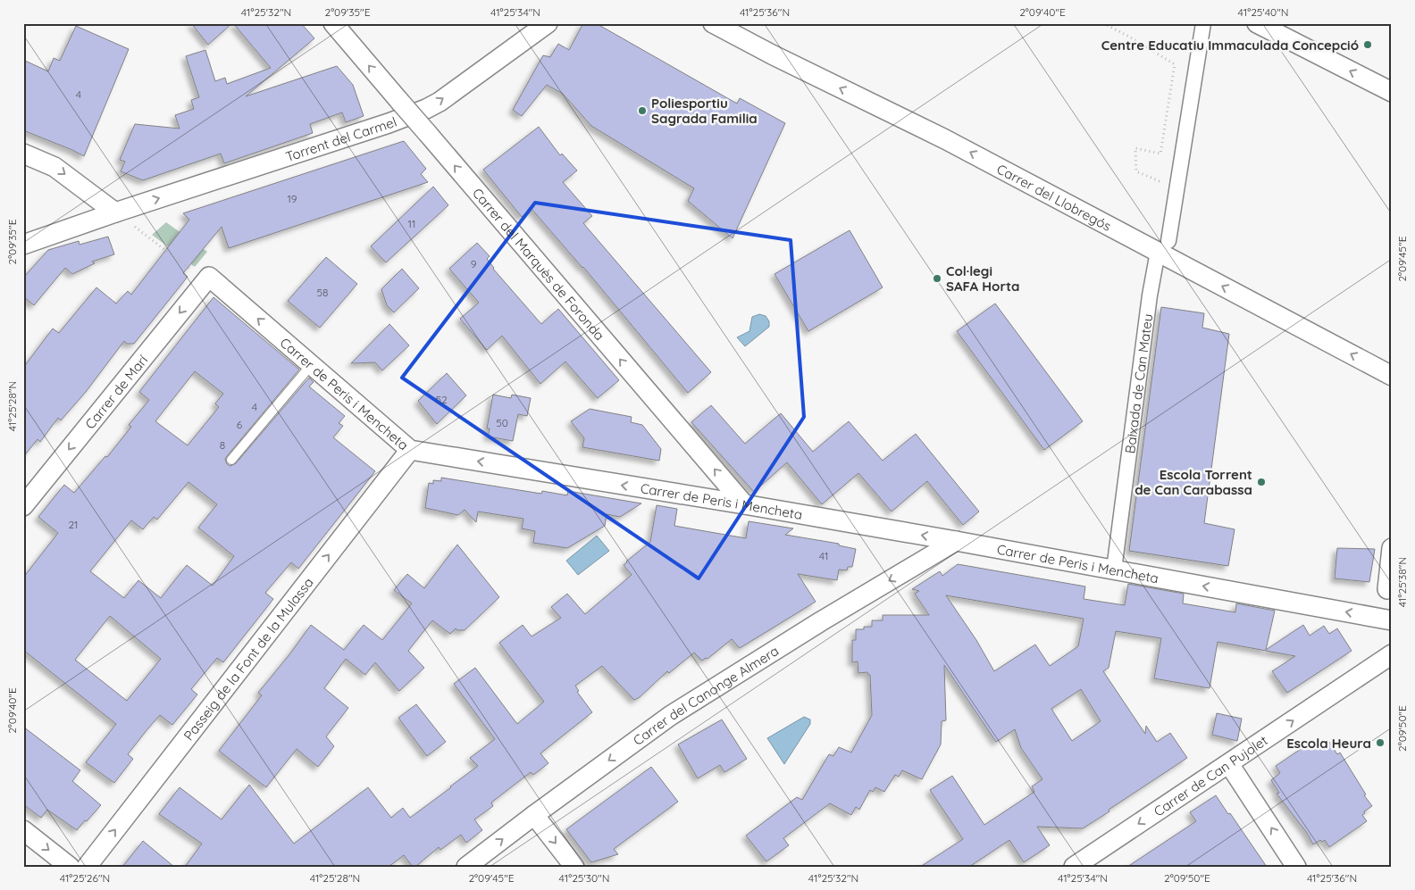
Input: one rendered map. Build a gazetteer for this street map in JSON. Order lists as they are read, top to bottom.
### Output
{
  "streets": {
    "street": [
      "Torrent del Carmel",
      "Carrer del Llobregós",
      "Carrer del Marquès de Foronda",
      "Baixada de Can Mateu",
      "Carrer de Marí",
      "Carrer de Peris i Mencheta",
      "Passeig de la Font de la Mulassa",
      "Carrer del Canonge Almera",
      "Carrer de Can Pujolet"
    ]
  },
  "crossings": [
    ["Carrer del Llobregós", "Baixada de Can Mateu"],
    ["Carrer del Marquès de Foronda", "Carrer de Peris i Mencheta"],
    ["Baixada de Can Mateu", "Carrer de Peris i Mencheta"],
    ["Carrer de Marí", "Carrer de Peris i Mencheta"],
    ["Carrer de Peris i Mencheta", "Passeig de la Font de la Mulassa"],
    ["Carrer de Peris i Mencheta", "Carrer del Canonge Almera"]
  ],
  "one_way": [
    "Torrent del Carmel",
    "Carrer del Llobregós",
    "Carrer del Marquès de Foronda",
    "Carrer de Marí",
    "Carrer de Peris i Mencheta",
    "Passeig de la Font de la Mulassa"
  ],
  "places": [
    "Centre Educatiu Immaculada Concepció",
    "Poliesportiu Sagrada Familia",
    "Col·legi SAFA Horta",
    "Escola Torrent de Can Carabassa",
    "Escola Heura"
  ],
  "house_numbers": [
    "4",
    "19",
    "11",
    "9",
    "58",
    "52",
    "4",
    "50",
    "6",
    "8",
    "21",
    "41"
  ],
  "coordinates": [
    "41°25'32\"N",
    "2°09'35\"E",
    "41°25'34\"N",
    "41°25'36\"N",
    "2°09'40\"E",
    "41°25'40\"N",
    "2°09'45\"E",
    "41°25'28\"N",
    "41°25'38\"N",
    "2°09'50\"E",
    "41°25'26\"N",
    "41°25'30\"N"
  ]
}
